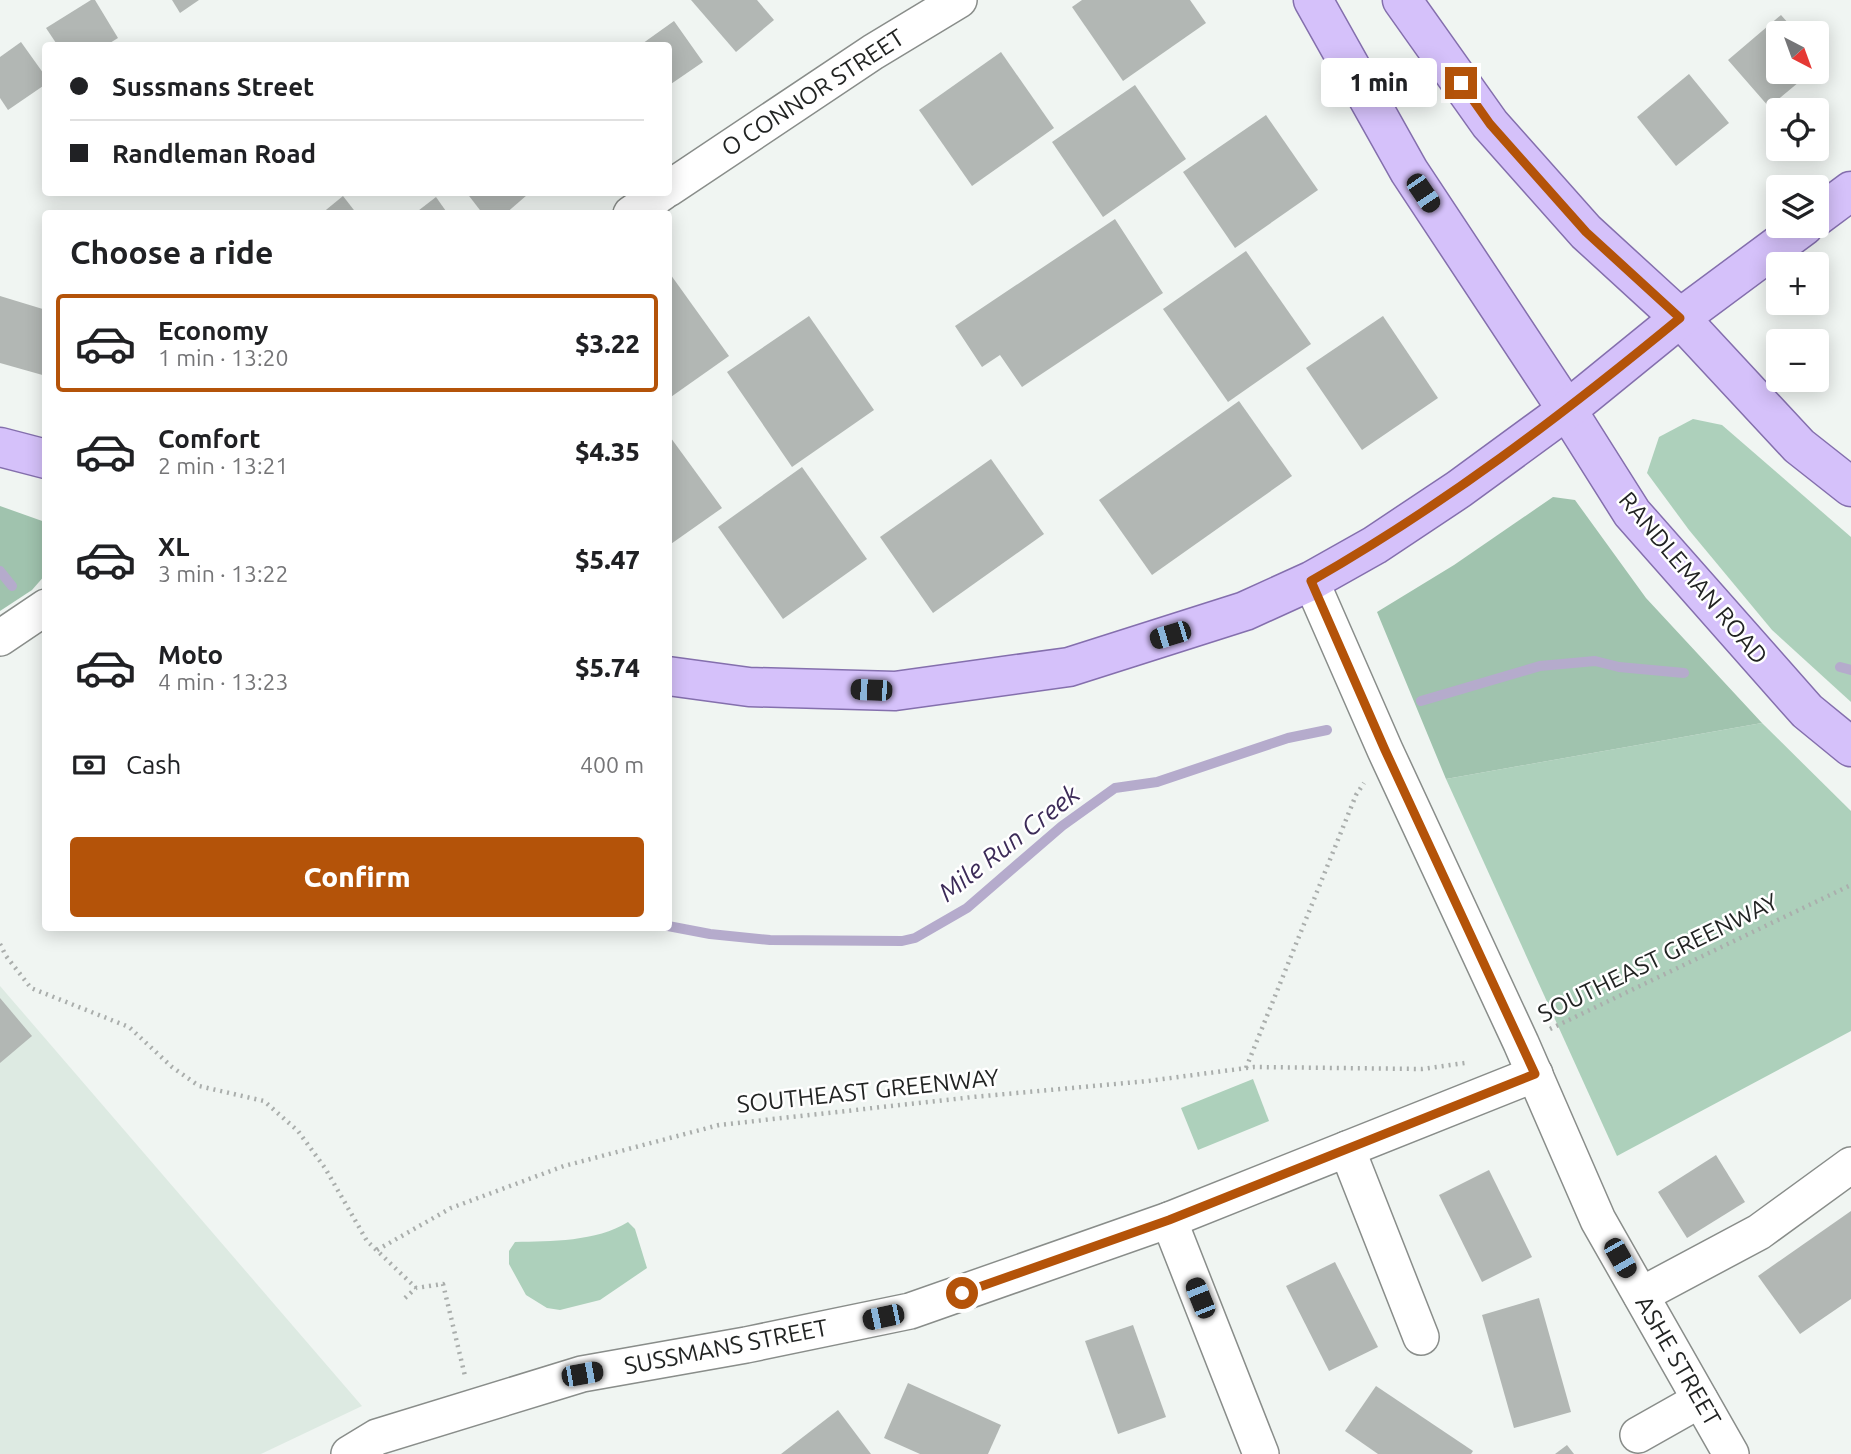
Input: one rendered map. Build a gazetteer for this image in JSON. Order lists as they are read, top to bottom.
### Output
{
  "streets": {
    "main road": ["RANDLEMAN ROAD"],
    "street": ["O CONNOR STREET", "SUSSMANS STREET", "ASHE STREET"],
    "path": ["SOUTHEAST GREENWAY"]
  },
  "crossings": [
    ["SOUTHEAST GREENWAY", "SUSSMANS STREET"],
    ["SOUTHEAST GREENWAY", "ASHE STREET"],
    ["SUSSMANS STREET", "ASHE STREET"]
  ],
  "water": ["Mile Run Creek"],
  "north": "bottom right",
  "page": {
    "map_buttons": ["+", "−"],
    "banner": ["Sussmans Street", "Randleman Road"],
    "bubble": "1 min",
    "heading": "Choose a ride",
    "list": [
      {
        "name": "Economy",
        "note": "1 min · 13:20",
        "value": "$3.22"
      },
      {
        "name": "Comfort",
        "note": "2 min · 13:21",
        "value": "$4.35"
      },
      {
        "name": "XL",
        "note": "3 min · 13:22",
        "value": "$5.47"
      },
      {
        "name": "Moto",
        "note": "4 min · 13:23",
        "value": "$5.74"
      }
    ],
    "pay": ["Cash", "400 m"],
    "buttons": "Confirm"
  }
}
